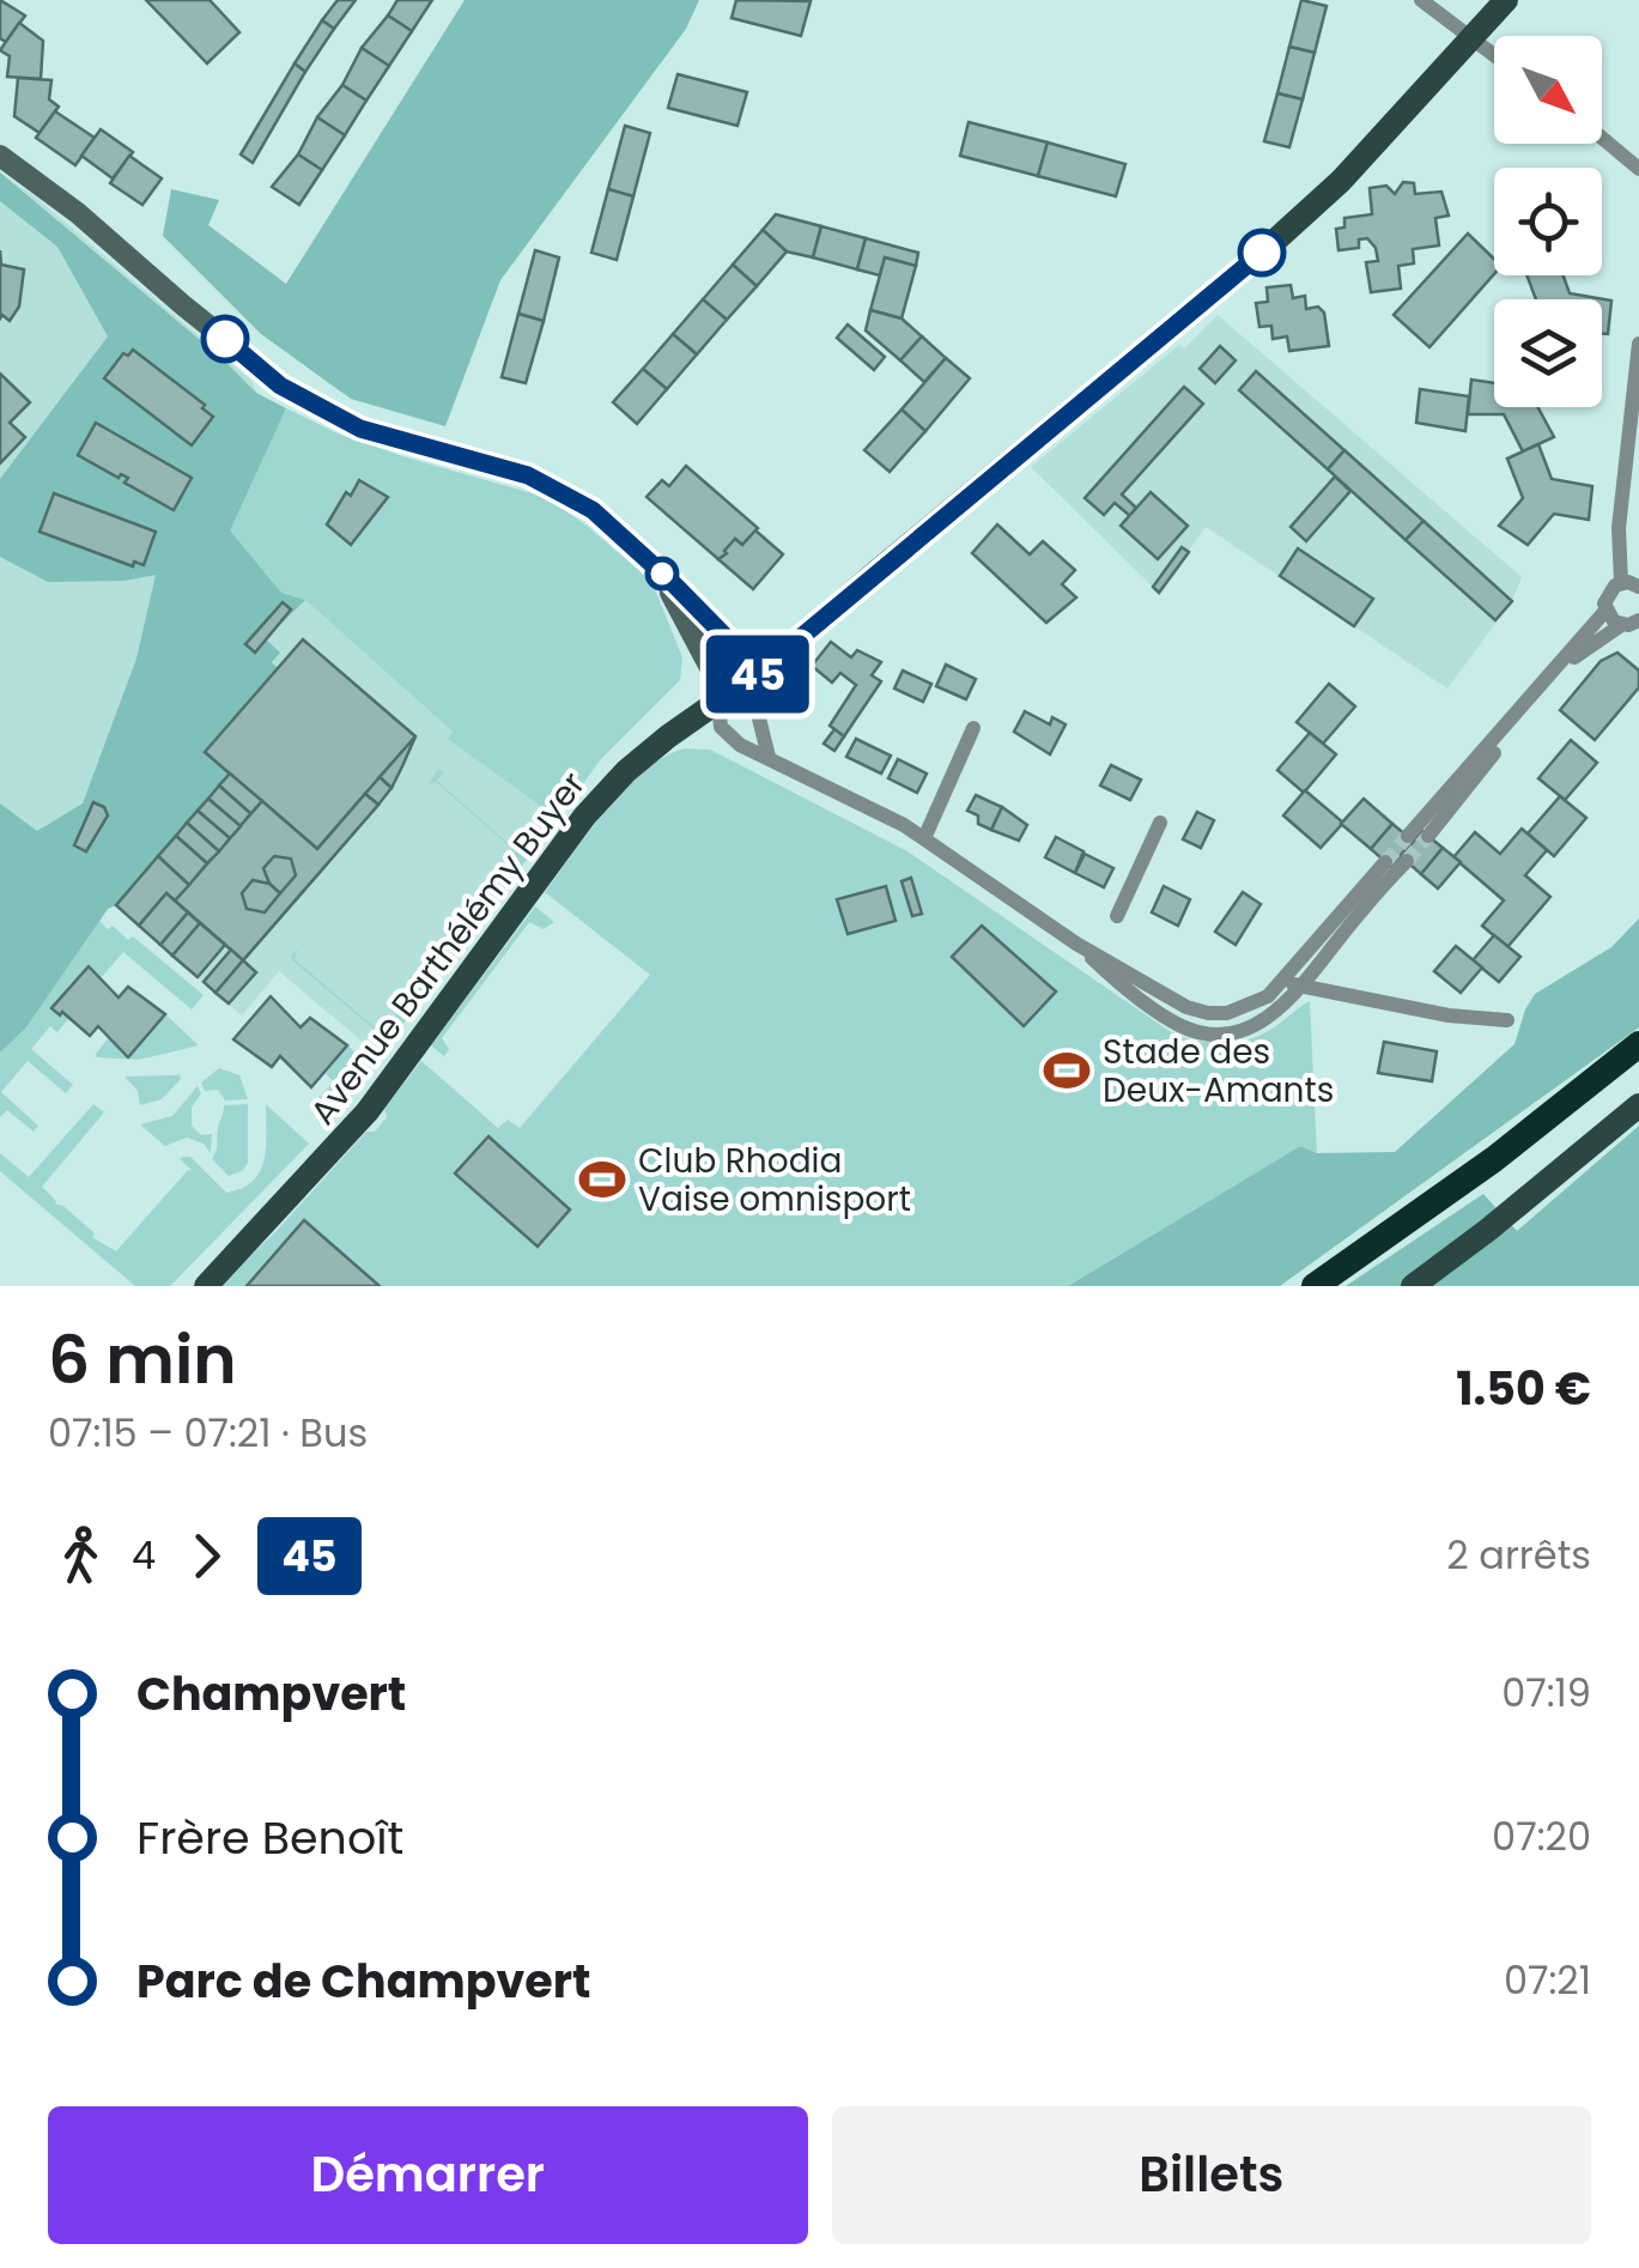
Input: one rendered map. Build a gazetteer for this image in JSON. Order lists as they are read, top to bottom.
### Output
{
  "streets": {
    "main road": ["Avenue Barthélémy Buyer"]
  },
  "places": {
    "sports": ["Stade des Deux-Amants", "Club Rhodia Vaise omnisport"]
  },
  "lines": ["bus line 45"],
  "north": "bottom right",
  "page": {
    "on_map": "45",
    "heading": ["6 min", "07:15 – 07:21 · Bus", "1.50 €"],
    "legs": ["4", "45", "2 arrêts"],
    "list": [
      {
        "name": "Champvert",
        "value": "07:19"
      },
      {
        "name": "Frère Benoît",
        "value": "07:20"
      },
      {
        "name": "Parc de Champvert",
        "value": "07:21"
      }
    ],
    "buttons": ["Démarrer", "Billets"]
  }
}
